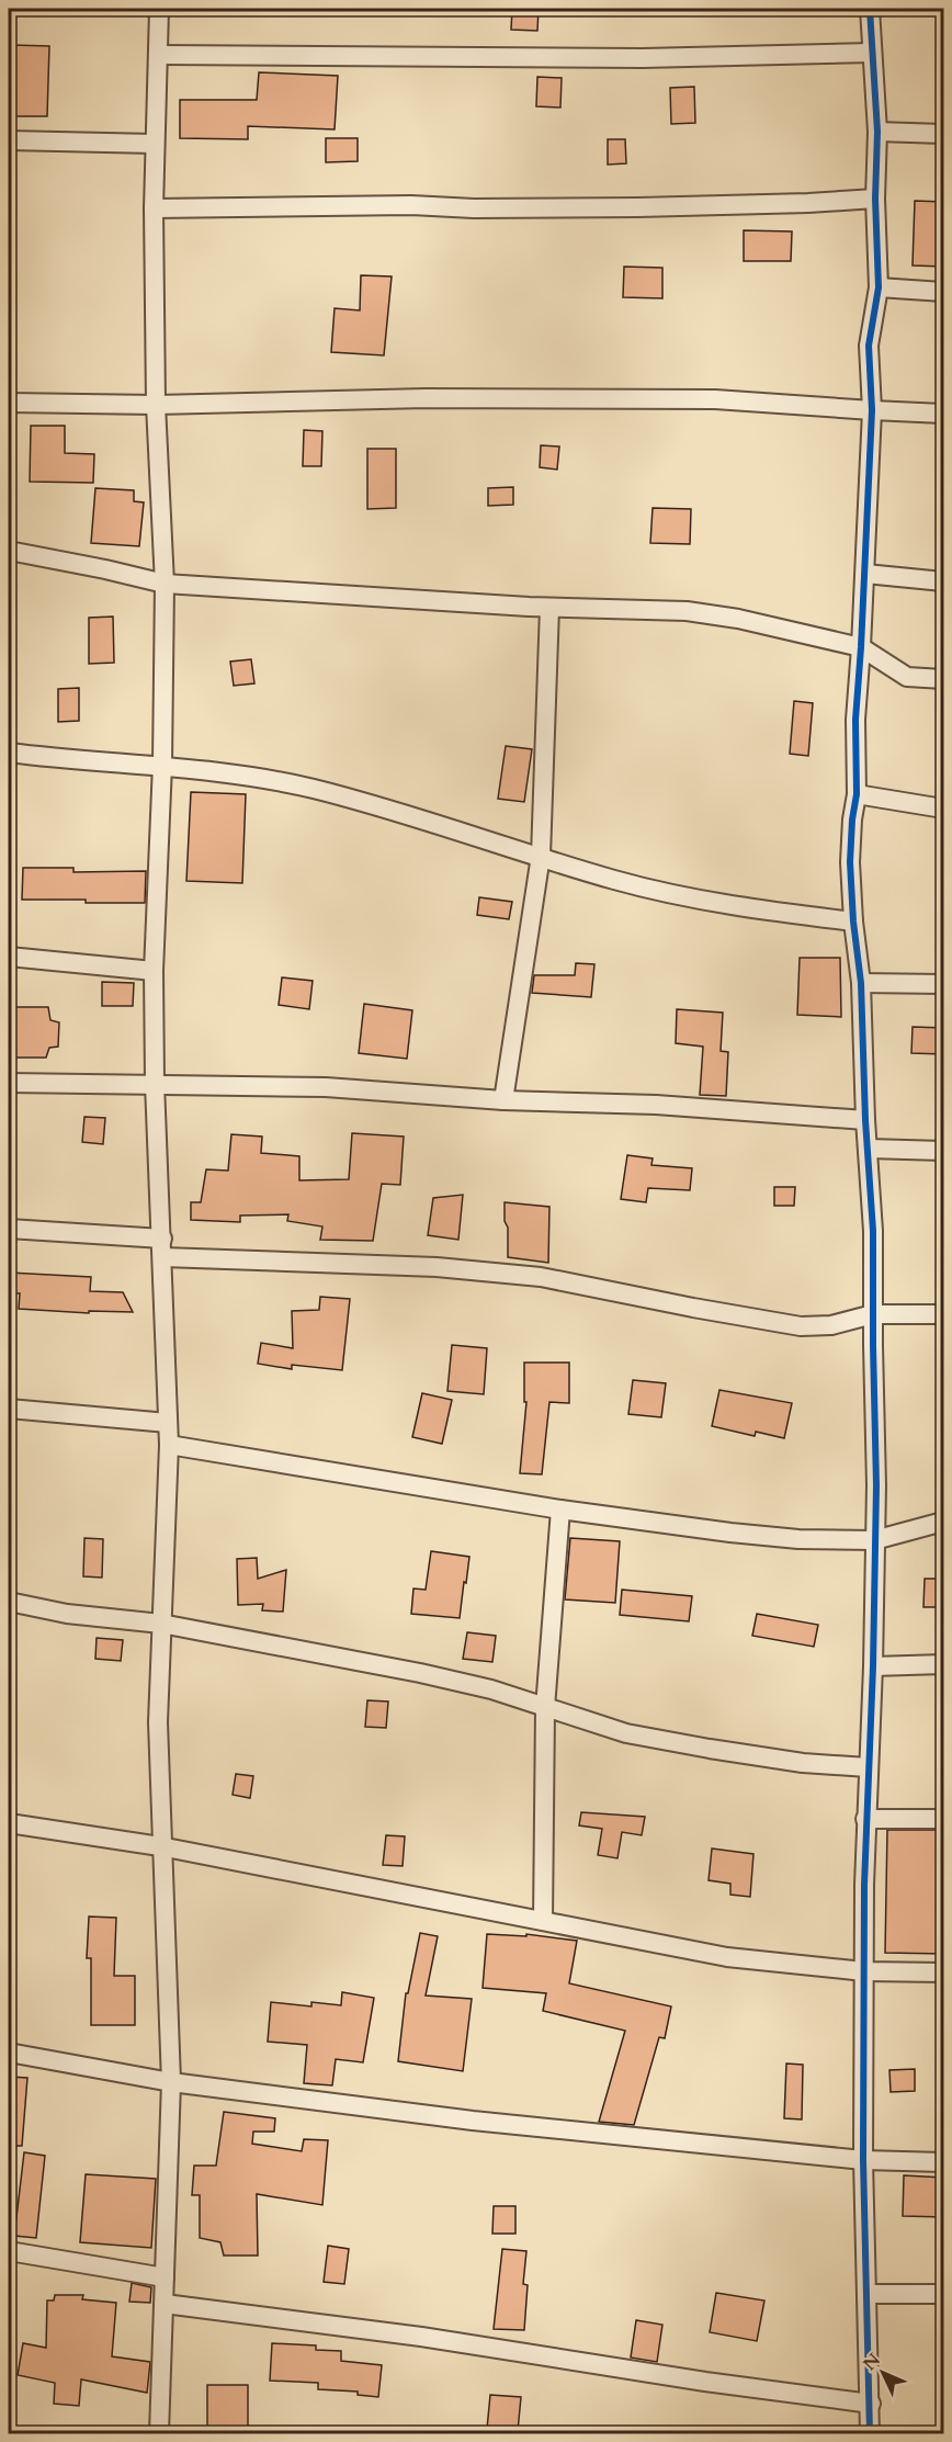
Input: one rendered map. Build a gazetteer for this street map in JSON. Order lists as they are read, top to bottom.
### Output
{
  "north": "top left"
}
